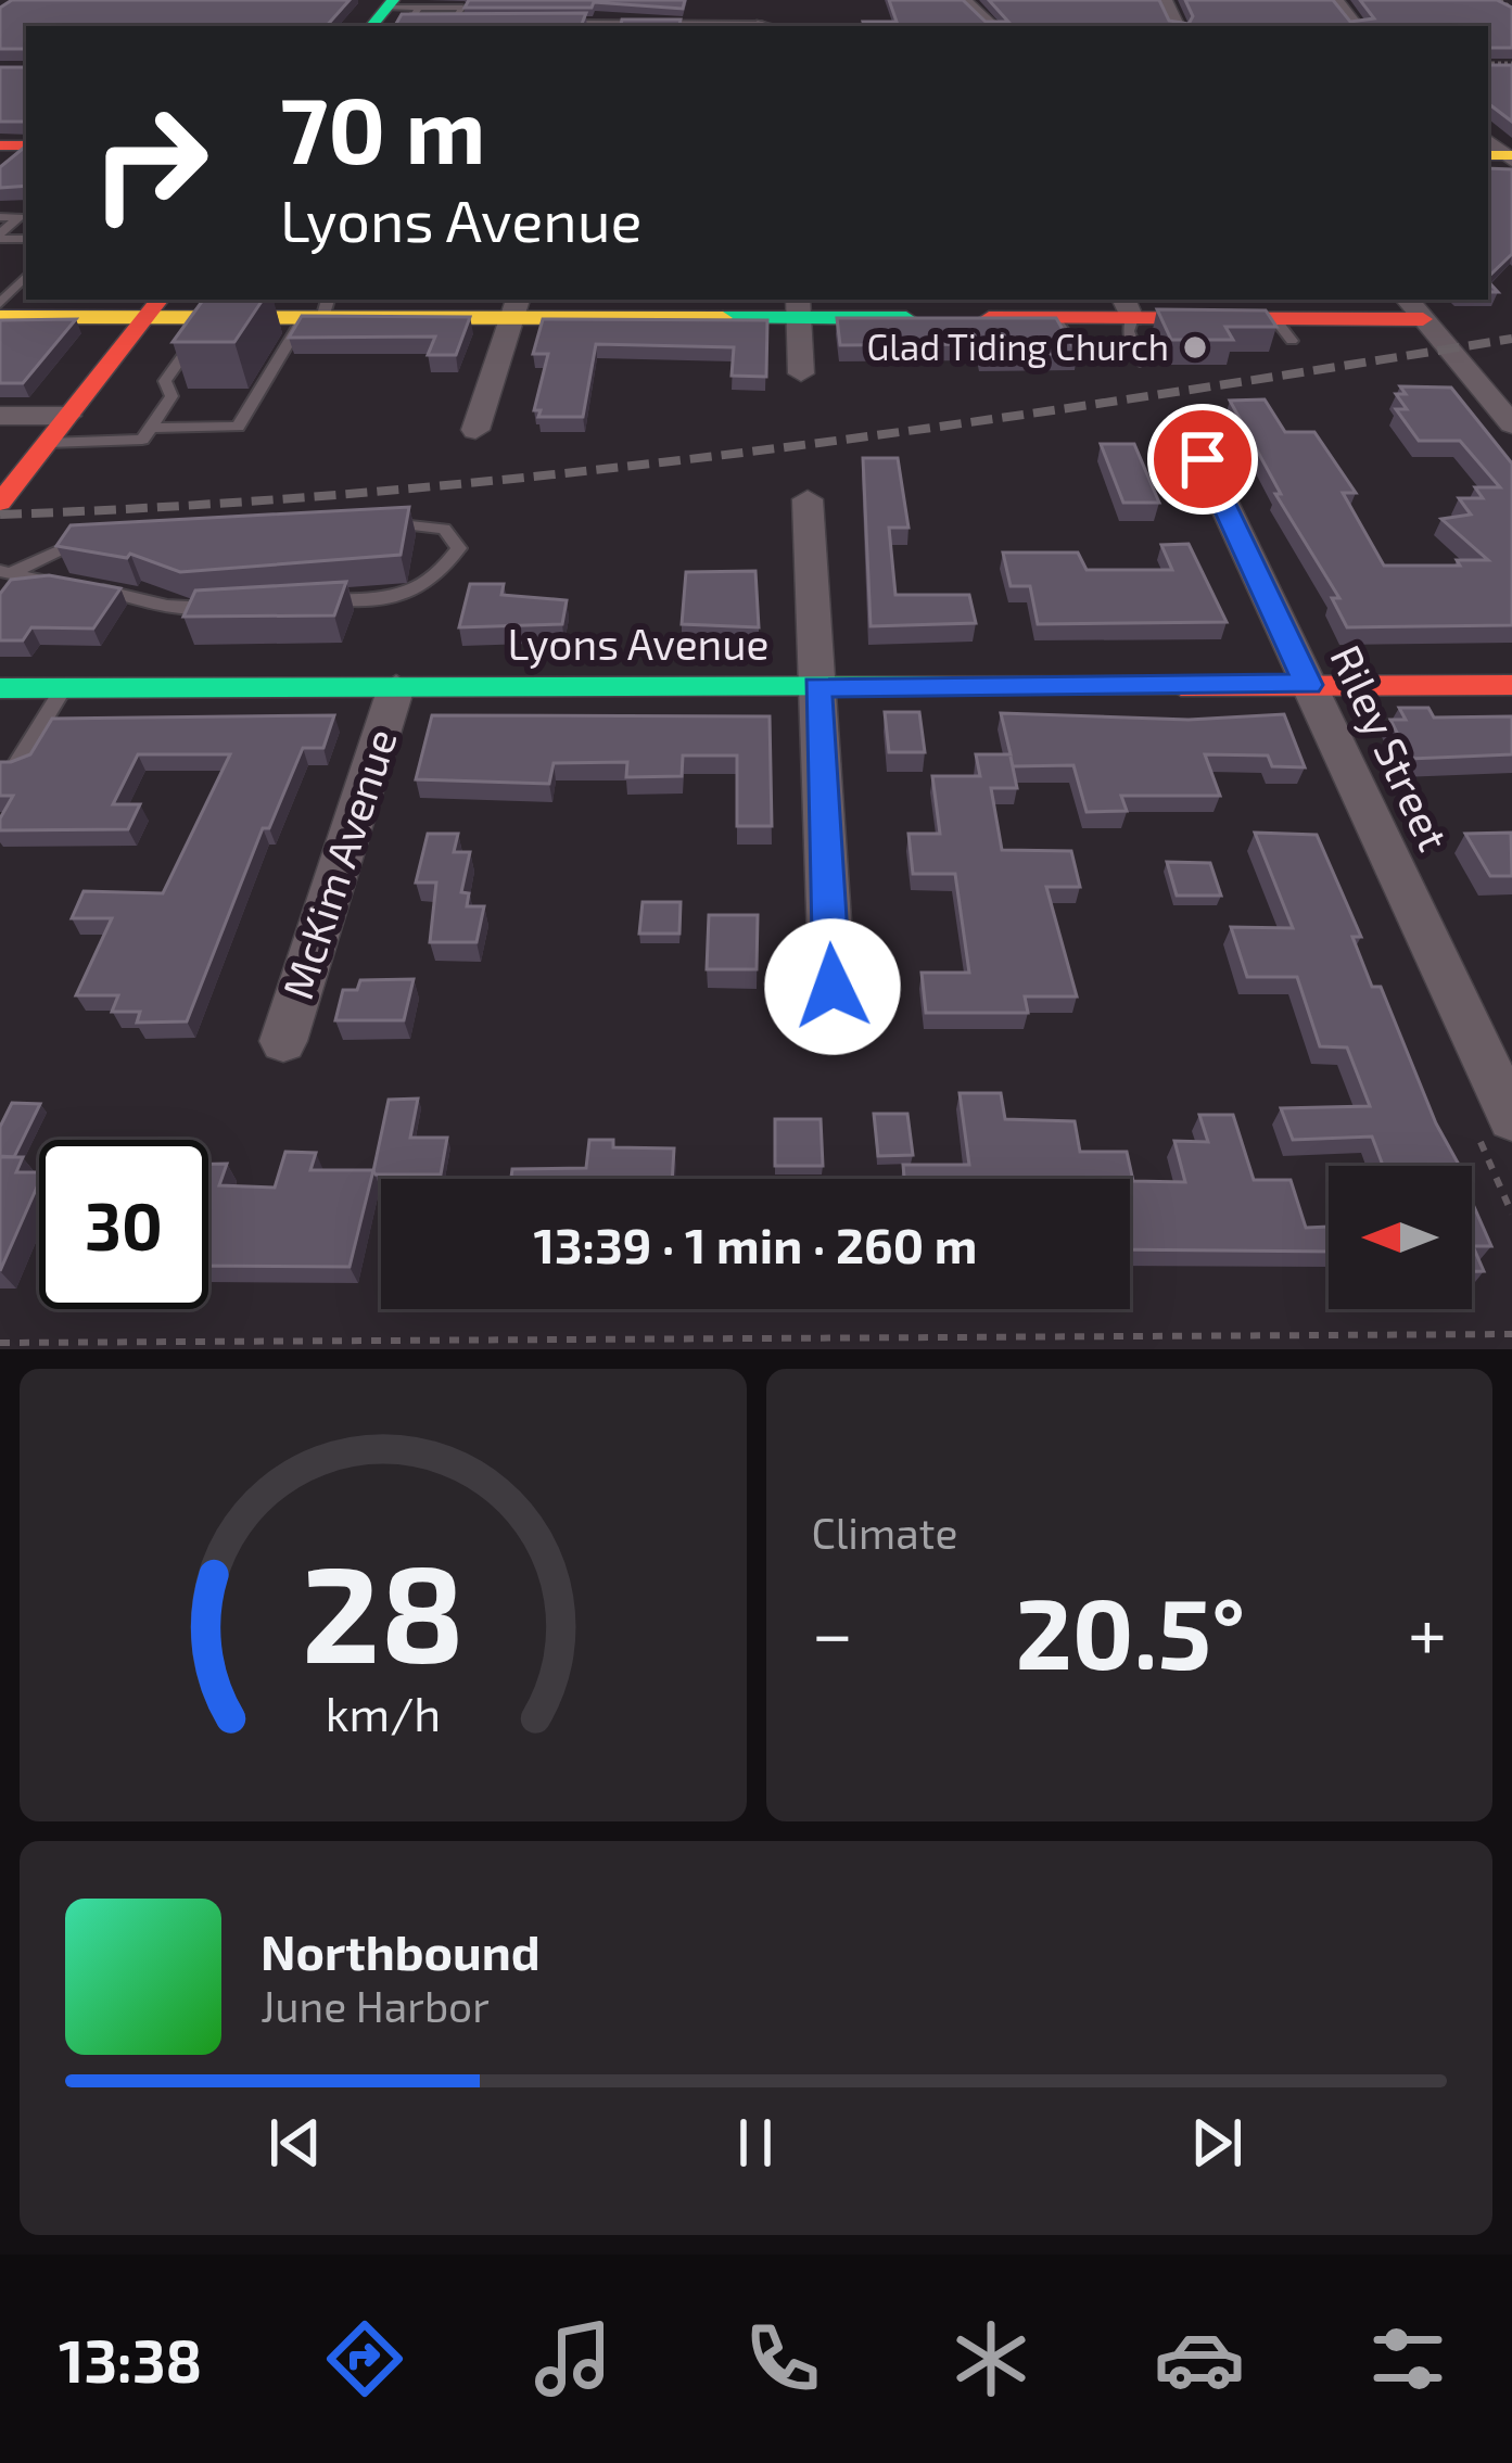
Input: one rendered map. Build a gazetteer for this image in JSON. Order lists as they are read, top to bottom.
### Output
{
  "streets": {
    "street": ["Lyons Avenue", "Riley Street", "McKim Avenue"]
  },
  "crossings": [
    ["Lyons Avenue", "Riley Street"],
    ["Lyons Avenue", "McKim Avenue"]
  ],
  "places": ["Glad Tiding Church"],
  "north": "left",
  "page": {
    "turn": ["70 m", "Lyons Avenue"],
    "limit": "30",
    "trip": "13:39 · 1 min · 260 m",
    "tile": "Climate",
    "heat": ["−", "20.5°", "+"],
    "song": ["Northbound", "June Harbor"],
    "tabs": "13:38",
    "gauge": ["28", "km/h"]
  }
}
